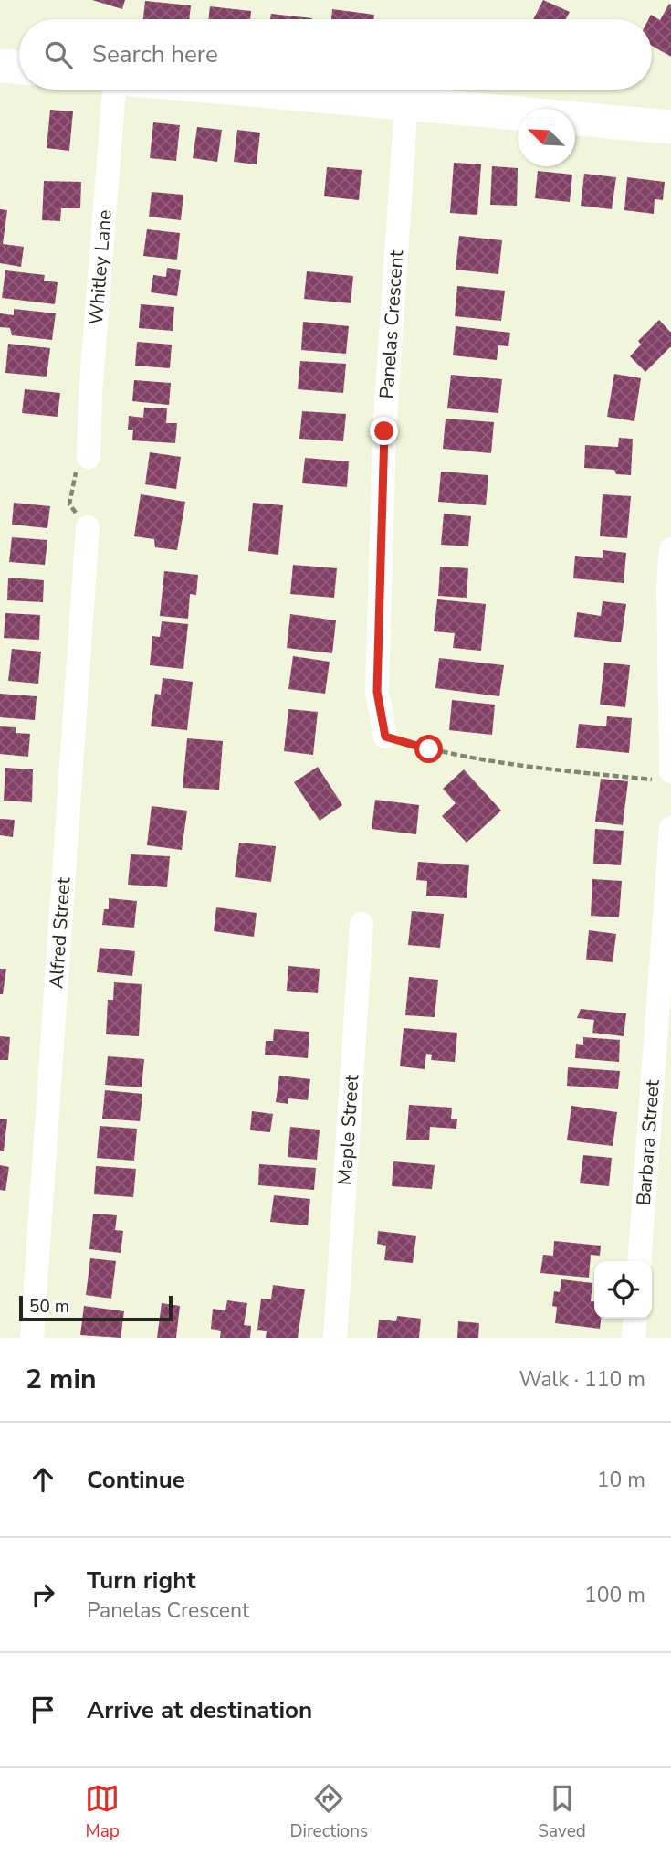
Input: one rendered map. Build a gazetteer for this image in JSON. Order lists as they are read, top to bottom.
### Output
{
  "streets": {
    "street": [
      "Whitley Lane",
      "Panelas Crescent",
      "Alfred Street",
      "Maple Street",
      "Barbara Street"
    ]
  },
  "scale_bar": "50 m",
  "north": "top left",
  "page": {
    "search": "Search here",
    "scale": "50 m",
    "heading": ["2 min", "Walk · 110 m"],
    "list": [
      ["Continue", "10 m"],
      ["Turn right", "Panelas Crescent", "100 m"],
      "Arrive at destination"
    ],
    "nav": ["Map", "Directions", "Saved"]
  }
}
